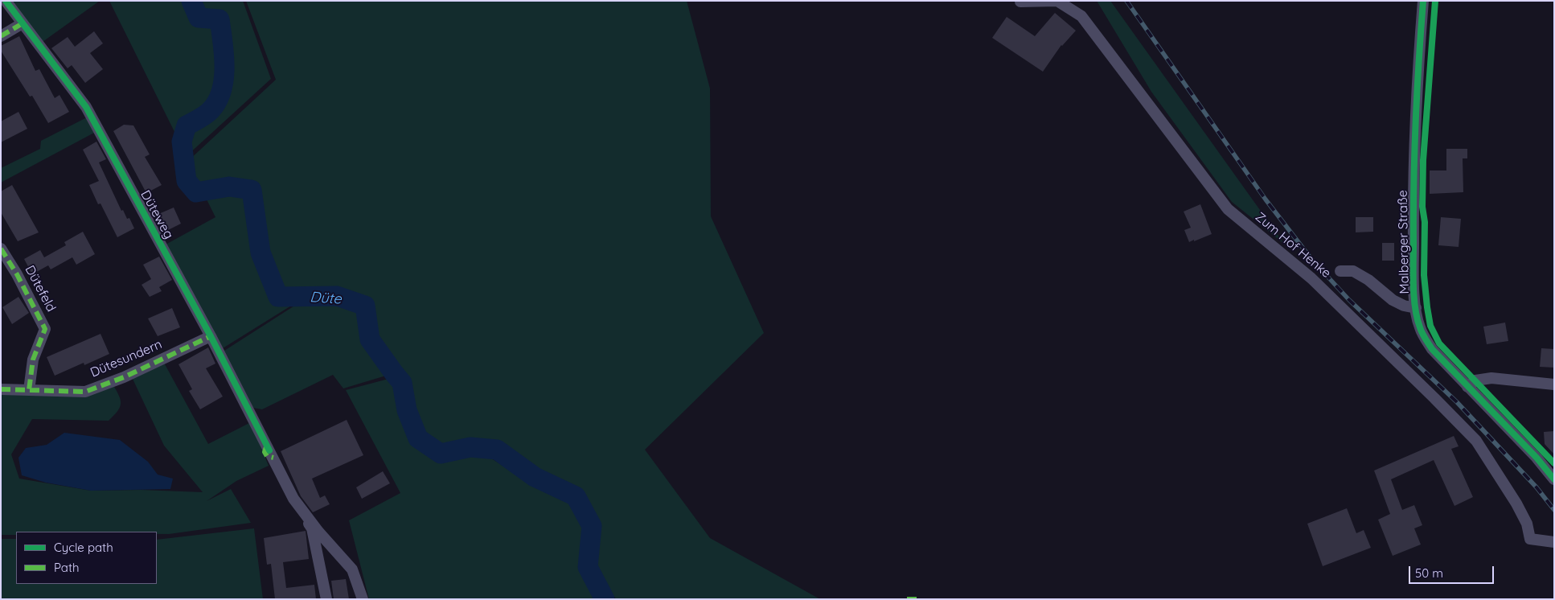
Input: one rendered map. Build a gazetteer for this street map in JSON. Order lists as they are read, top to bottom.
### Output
{
  "streets": {
    "street": [
      "Düteweg",
      "Malberger Straße",
      "Zum Hof Henke",
      "Dütefeld",
      "Dütesundern"
    ]
  },
  "crossings": [
    ["Düteweg", "Dütesundern"],
    ["Dütefeld", "Dütesundern"]
  ],
  "water": ["Düte"],
  "legend": ["Cycle path", "Path"],
  "scale_bar": "50 m"
}
